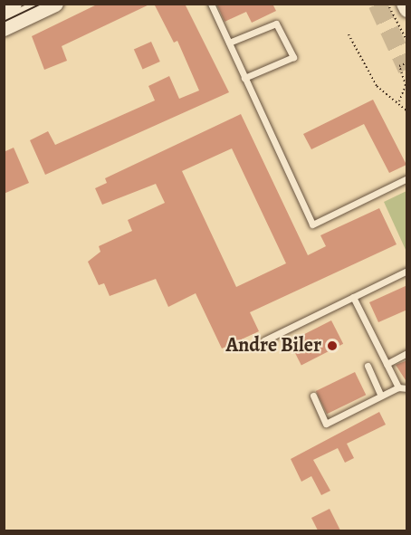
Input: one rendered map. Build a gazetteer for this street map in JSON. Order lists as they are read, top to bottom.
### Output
{
  "places": ["Andre Biler"]
}
